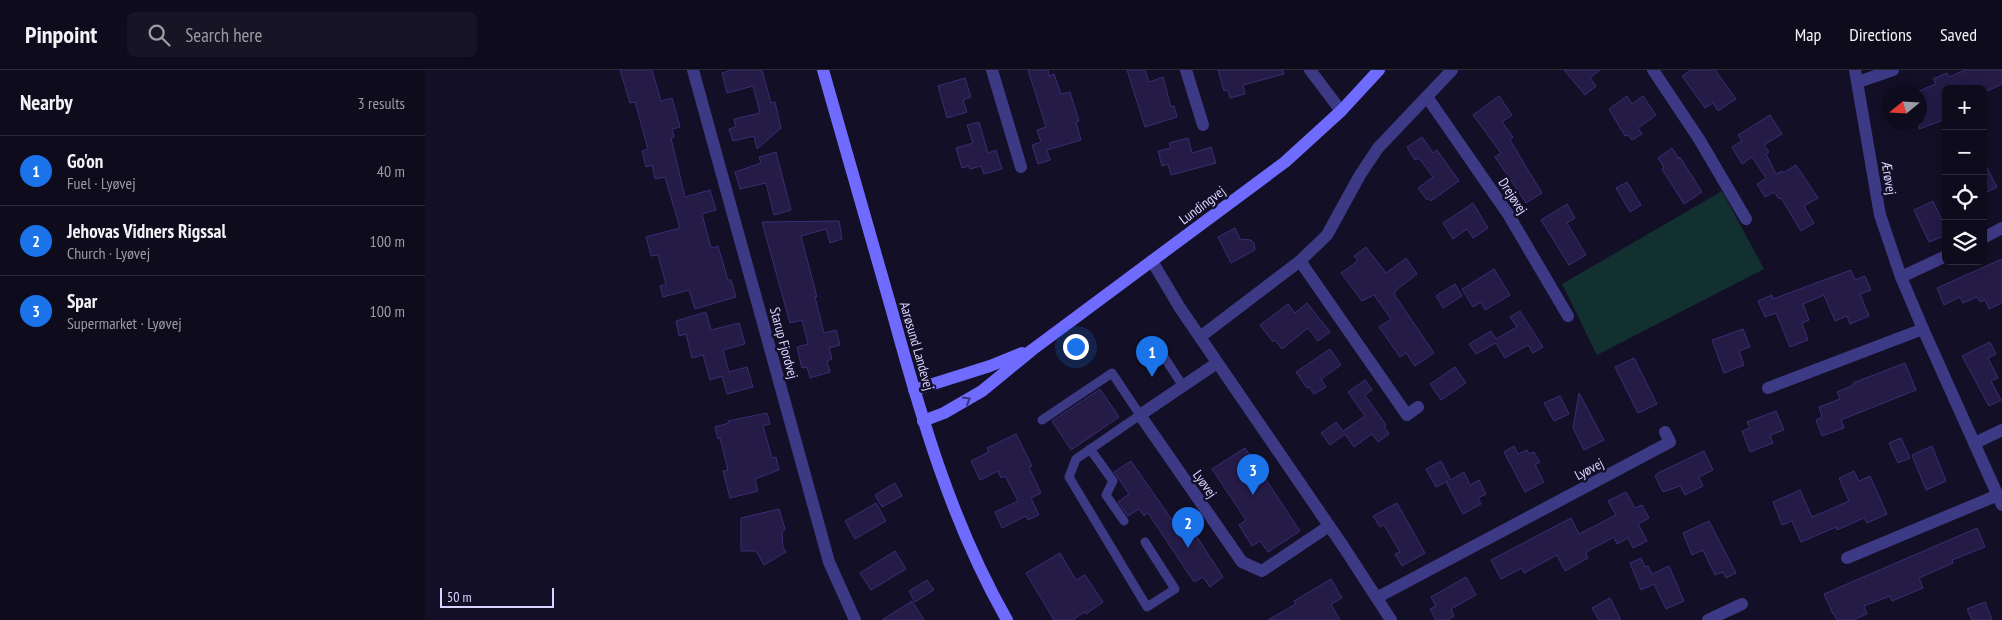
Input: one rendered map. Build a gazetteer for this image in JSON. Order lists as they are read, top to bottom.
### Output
{
  "streets": {
    "street": [
      "Ærøvej",
      "Drejøvej",
      "Lundingvej",
      "Starup Fjordvej",
      "Aarøsund Landevej",
      "Lyøvej"
    ]
  },
  "crossings": [
    ["Lundingvej", "Aarøsund Landevej"]
  ],
  "scale_bar": "50 m",
  "north": "left",
  "page": {
    "header": "Pinpoint",
    "search": "Search here",
    "nav": ["Map", "Directions", "Saved"],
    "heading": ["Nearby", "3 results"],
    "map_buttons": ["+", "−"],
    "list": [
      {
        "mark": "1",
        "name": "Go'on",
        "note": "Fuel · Lyøvej",
        "value": "40 m"
      },
      {
        "mark": "2",
        "name": "Jehovas Vidners Rigssal",
        "note": "Church · Lyøvej",
        "value": "100 m"
      },
      {
        "mark": "3",
        "name": "Spar",
        "note": "Supermarket · Lyøvej",
        "value": "100 m"
      }
    ],
    "pins": ["1", "3", "2"],
    "scale": "50 m"
  }
}
